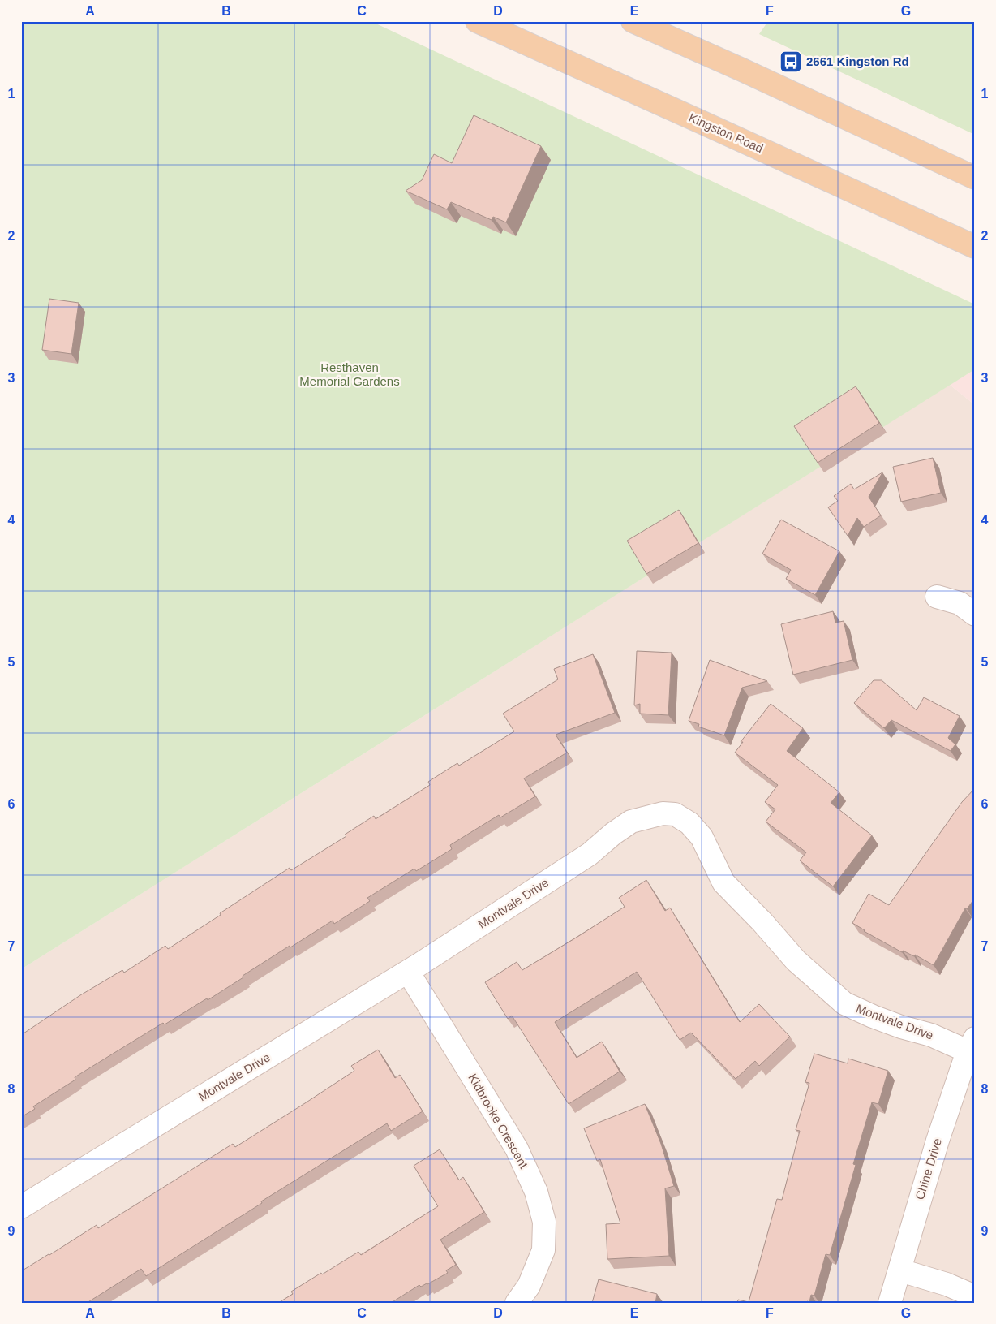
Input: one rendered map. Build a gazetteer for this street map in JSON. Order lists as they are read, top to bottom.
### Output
{
  "streets": {
    "main road": ["Kingston Road"],
    "street": ["Montvale Drive", "Kidbrooke Crescent", "Chine Drive"]
  },
  "crossings": [
    ["Montvale Drive", "Kidbrooke Crescent"],
    ["Montvale Drive", "Chine Drive"]
  ],
  "parks": ["Resthaven Memorial Gardens"],
  "places": {
    "bus stop": ["2661 Kingston Rd"]
  },
  "grid": {
    "columns": [
      "A",
      "B",
      "C",
      "D",
      "E",
      "F",
      "G"
    ],
    "rows": [
      "1",
      "2",
      "3",
      "4",
      "5",
      "6",
      "7",
      "8",
      "9"
    ]
  }
}
